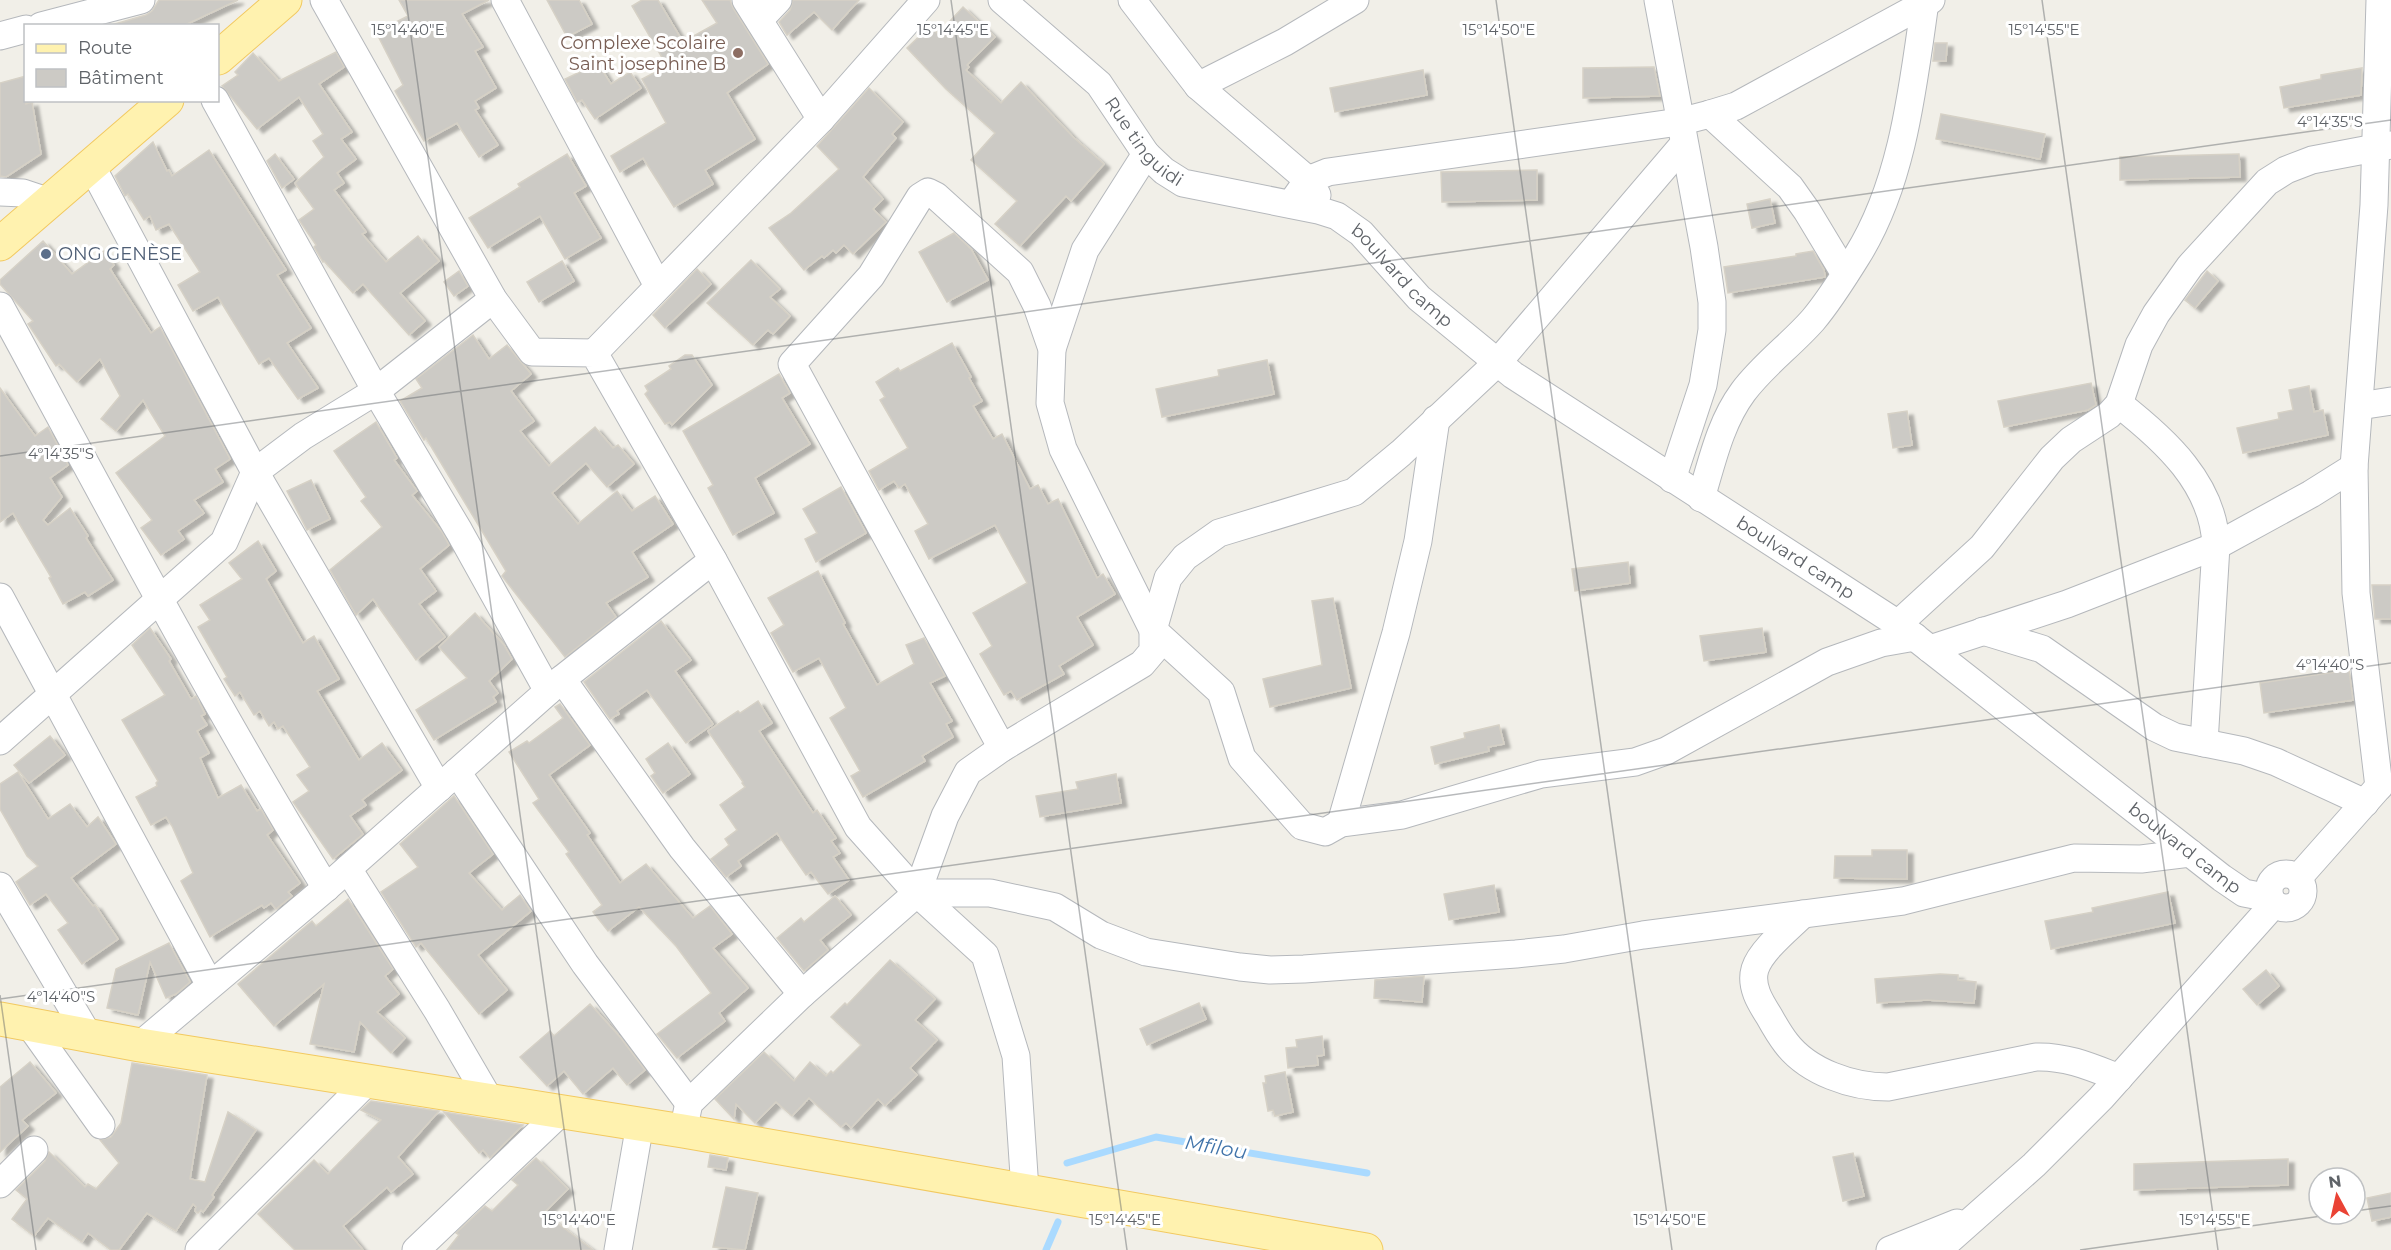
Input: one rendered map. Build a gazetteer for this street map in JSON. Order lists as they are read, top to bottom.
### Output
{
  "streets": {
    "street": ["Rue tinguidi", "boulvard camp"]
  },
  "crossings": [
    ["Rue tinguidi", "boulvard camp"]
  ],
  "water": ["Mfilou"],
  "places": ["Complexe Scolaire Saint josephine B", "ONG GENÈSE"],
  "legend": ["Route", "Bâtiment"],
  "north": "top",
  "coordinates": [
    "15°14'40\"E",
    "15°14'45\"E",
    "15°14'50\"E",
    "15°14'55\"E",
    "4°14'35\"S",
    "4°14'40\"S"
  ]
}
